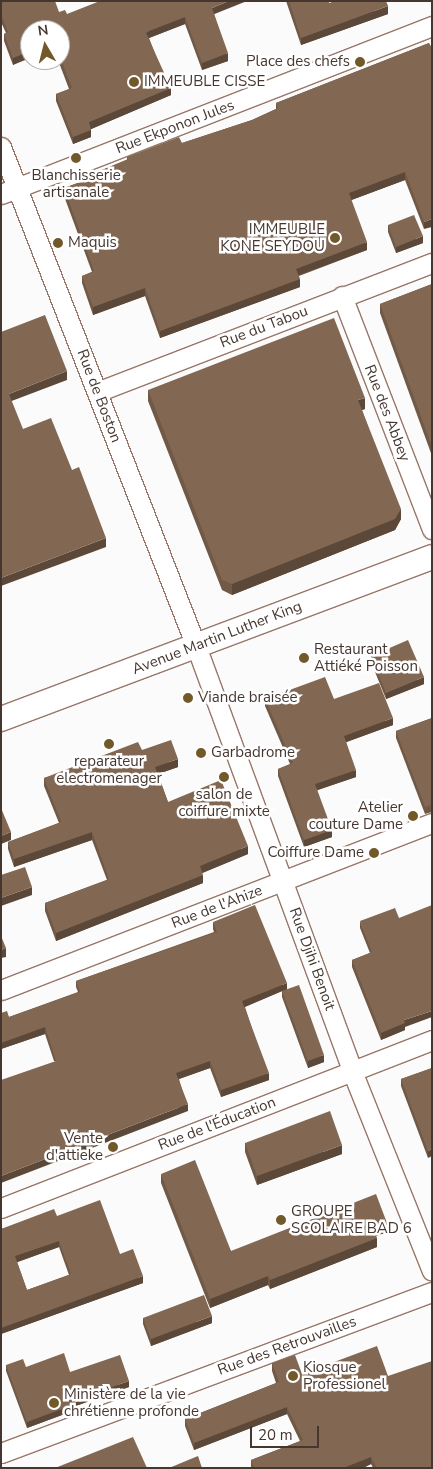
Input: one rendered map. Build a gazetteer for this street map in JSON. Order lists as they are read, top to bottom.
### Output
{
  "streets": {
    "street": [
      "Rue Ekponon Jules",
      "Rue du Tabou",
      "Rue de Boston",
      "Rue des Abbey",
      "Avenue Martin Luther King",
      "Rue de l'Ahize",
      "Rue Djihi Benoit",
      "Rue de l'Éducation",
      "Rue des Retrouvailles"
    ]
  },
  "crossings": [
    ["Rue Ekponon Jules", "Rue de Boston"],
    ["Rue du Tabou", "Rue de Boston"],
    ["Rue du Tabou", "Rue des Abbey"],
    ["Rue de Boston", "Avenue Martin Luther King"],
    ["Rue de Boston", "Rue Djihi Benoit"],
    ["Avenue Martin Luther King", "Rue Djihi Benoit"],
    ["Rue de l'Ahize", "Rue Djihi Benoit"],
    ["Rue Djihi Benoit", "Rue de l'Éducation"]
  ],
  "places": [
    "Place des chefs",
    "IMMEUBLE CISSE",
    "Blanchisserie artisanale",
    "IMMEUBLE KONE SEYDOU",
    "Maquis",
    "Restaurant Attiéké Poisson",
    "Viande braisée",
    "reparateur electromenager",
    "Garbadrome",
    "salon de coiffure mixte",
    "Atelier couture Dame",
    "Coiffure Dame",
    "Vente d'attieke",
    "GROUPE SCOLAIRE BAD 6",
    "Kiosque Professionel",
    "Ministère de la vie chrétienne profonde"
  ],
  "scale_bar": "20 m",
  "north": "top"
}
